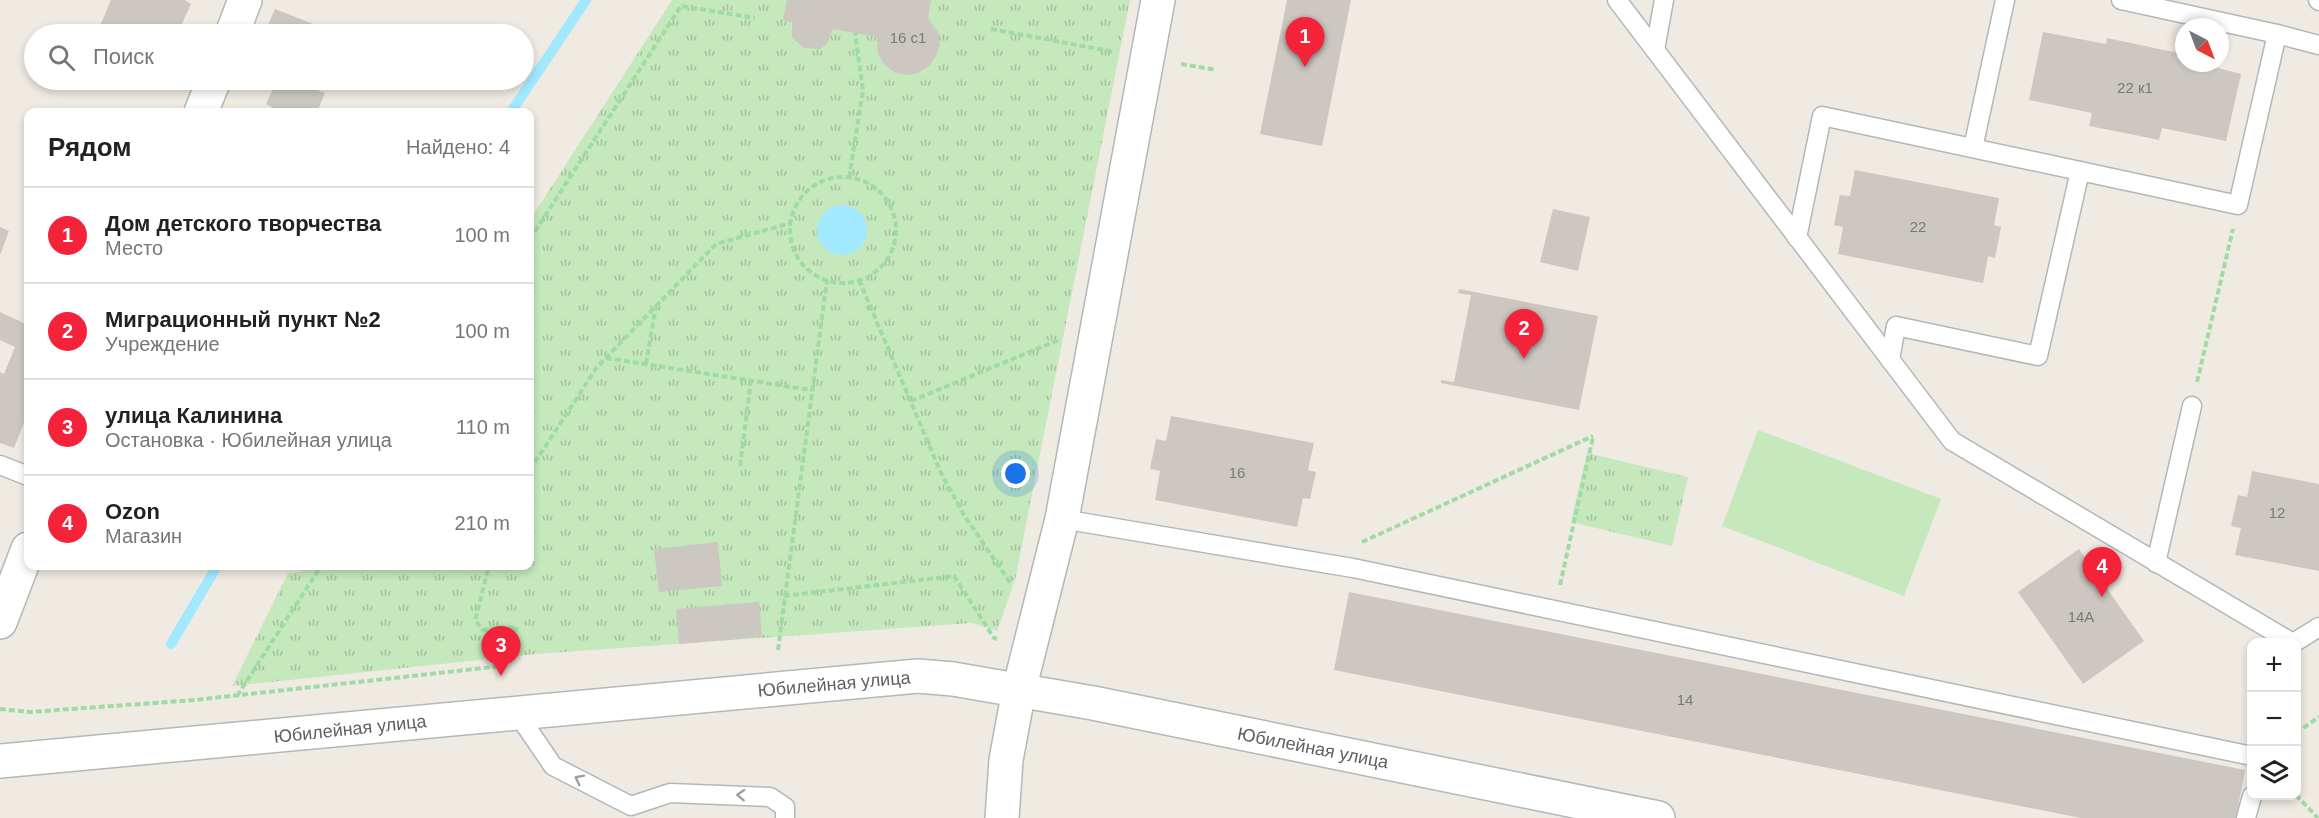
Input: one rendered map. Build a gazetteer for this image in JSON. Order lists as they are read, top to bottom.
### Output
{
  "streets": {
    "main road": ["Юбилейная улица"]
  },
  "house_numbers": [
    "16 с1",
    "22 к1",
    "22",
    "16",
    "12",
    "14А",
    "14"
  ],
  "north": "bottom right",
  "page": {
    "pins": [
      "1",
      "2",
      "4",
      "3"
    ],
    "search": "Поиск",
    "heading": ["Рядом", "Найдено: 4"],
    "list": [
      {
        "mark": "1",
        "name": "Дом детского творчества",
        "note": "Место",
        "value": "100 m"
      },
      {
        "mark": "2",
        "name": "Миграционный пункт №2",
        "note": "Учреждение",
        "value": "100 m"
      },
      {
        "mark": "3",
        "name": "улица Калинина",
        "note": "Остановка · Юбилейная улица",
        "value": "110 m"
      },
      {
        "mark": "4",
        "name": "Ozon",
        "note": "Магазин",
        "value": "210 m"
      }
    ],
    "map_buttons": ["+", "−"]
  }
}
